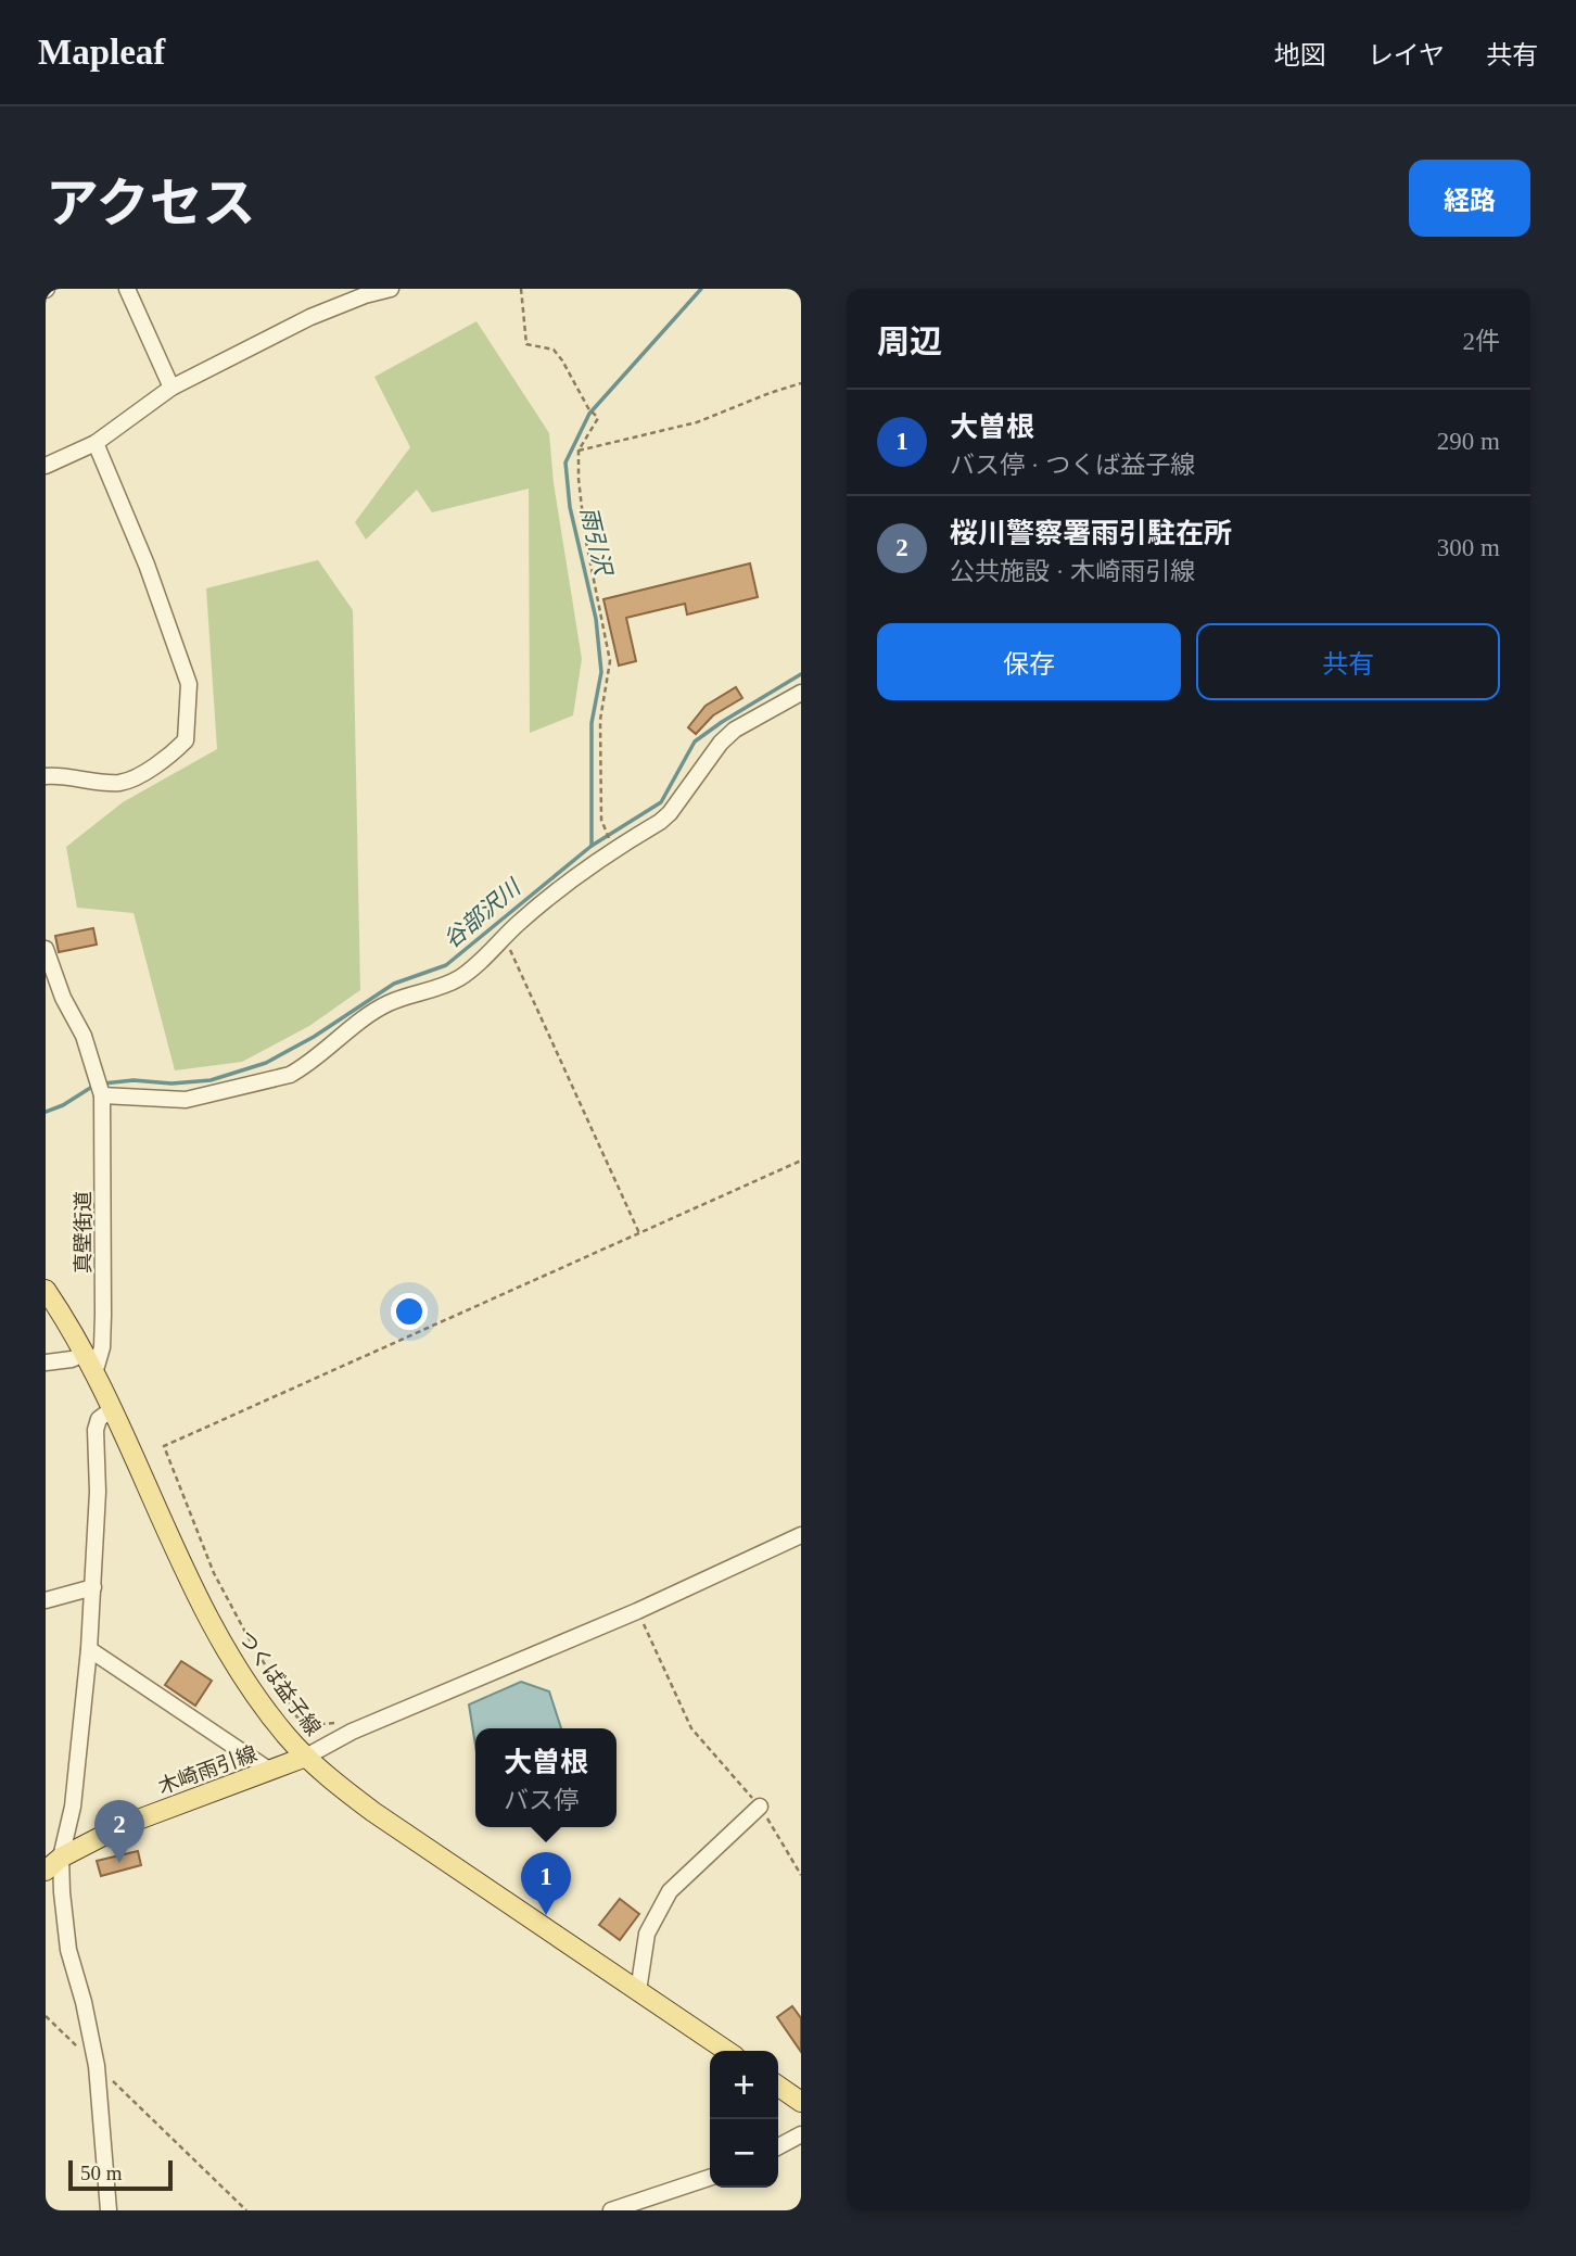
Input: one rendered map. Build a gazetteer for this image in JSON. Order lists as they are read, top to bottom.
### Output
{
  "streets": {
    "main road": ["つくば益子線", "木崎雨引線"],
    "street": ["真壁街道"]
  },
  "crossings": [
    ["真壁街道", "つくば益子線"],
    ["つくば益子線", "木崎雨引線"]
  ],
  "water": ["雨引沢", "谷部沢川"],
  "scale_bar": "50 m",
  "page": {
    "header": "Mapleaf",
    "nav": ["地図", "レイヤ", "共有"],
    "title": "アクセス",
    "buttons": [
      "経路",
      ["保存", "共有"]
    ],
    "heading": ["周辺", "2件"],
    "list": [
      {
        "mark": "1",
        "name": "大曽根",
        "note": "バス停 · つくば益子線",
        "value": "290 m"
      },
      {
        "mark": "2",
        "name": "桜川警察署雨引駐在所",
        "note": "公共施設 · 木崎雨引線",
        "value": "300 m"
      }
    ],
    "popup": ["大曽根", "バス停"],
    "pins": ["2", "1"],
    "map_buttons": ["+", "−"],
    "scale": "50 m"
  }
}
